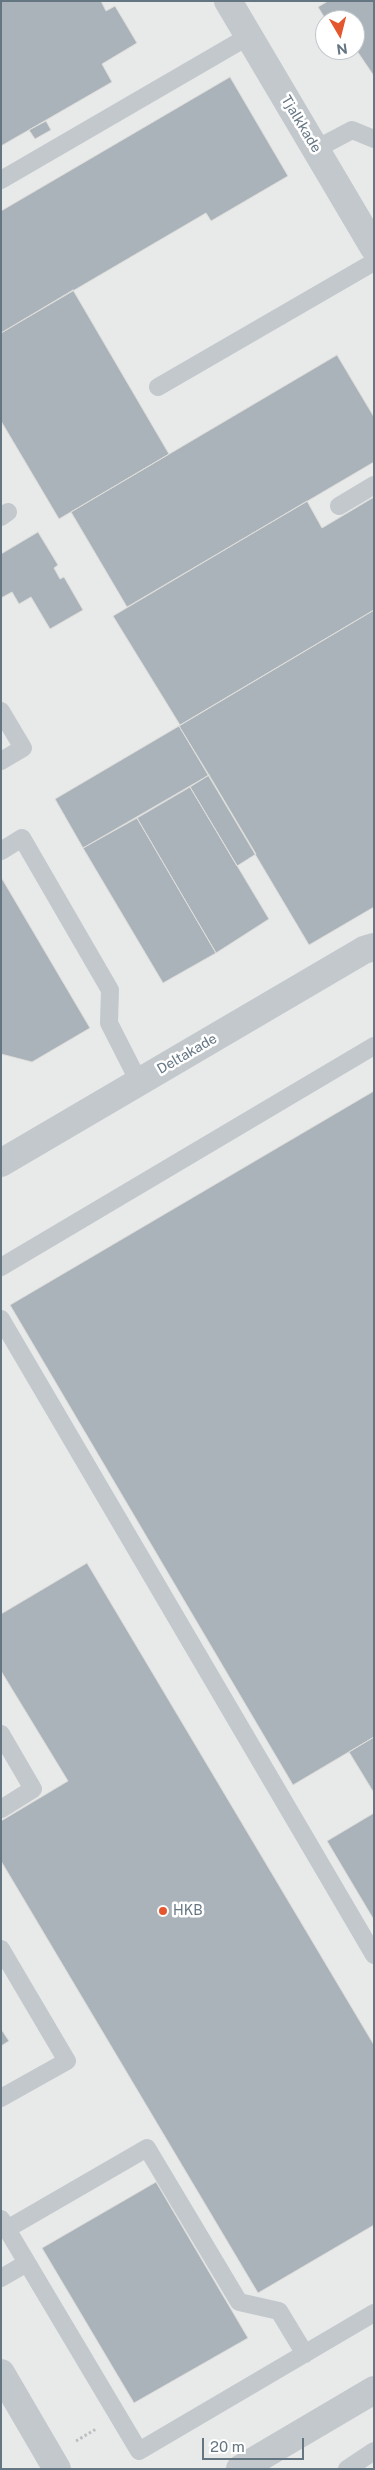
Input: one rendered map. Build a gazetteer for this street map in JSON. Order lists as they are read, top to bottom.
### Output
{
  "streets": {
    "street": ["Tjalkkade", "Deltakade"]
  },
  "places": ["HKB"],
  "scale_bar": "20 m",
  "north": "bottom"
}
